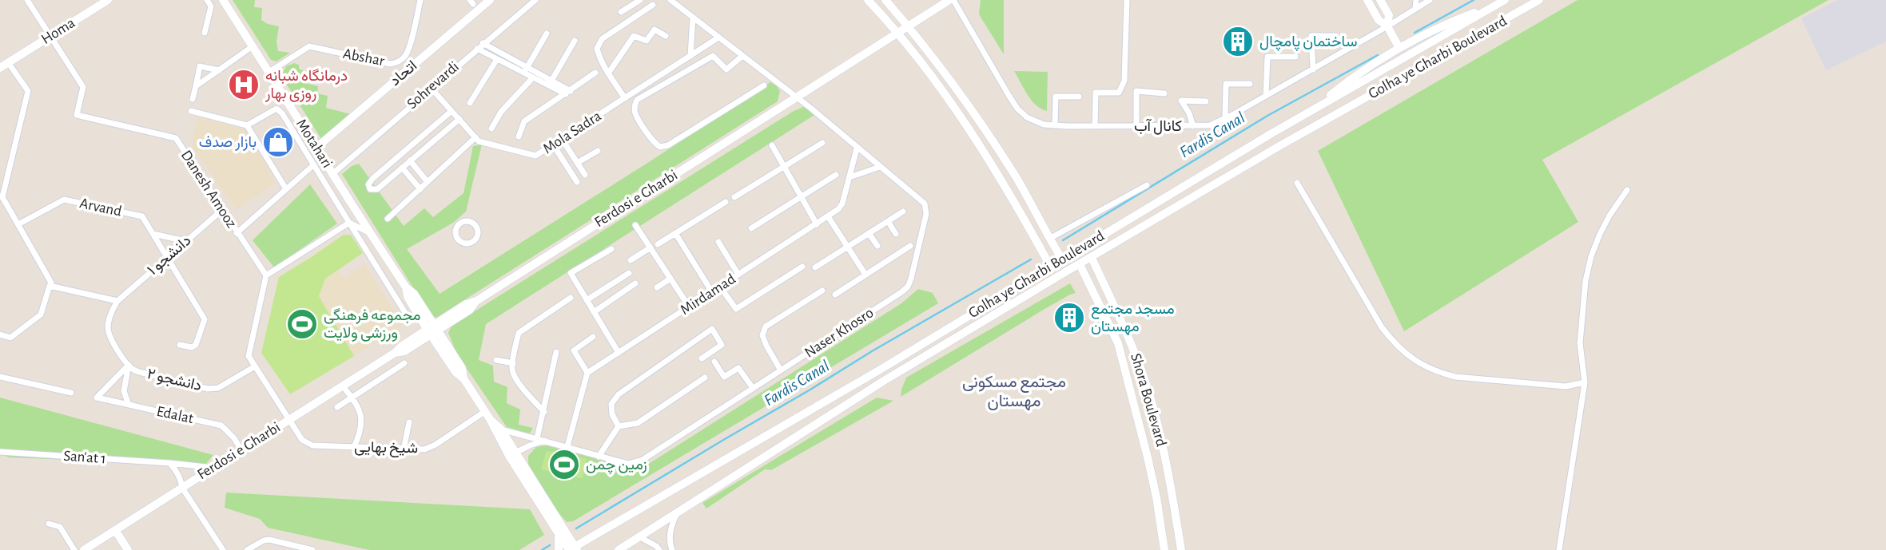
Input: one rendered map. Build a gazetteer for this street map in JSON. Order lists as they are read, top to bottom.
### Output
{
  "streets": {
    "main road": [
      "Homa",
      "Golha ye Gharbi Boulevard",
      "اتحاد",
      "Motahari",
      "Ferdosi e Gharbi",
      "Shora Boulevard"
    ],
    "street": [
      "Abshar",
      "Sohrevardi",
      "کانال آب",
      "Mola Sadra",
      "Danesh Amooz",
      "Arvand",
      "دانشجو ۱",
      "Mirdamad",
      "Naser Khosro",
      "دانشجو ۲",
      "Edalat",
      "شیخ بهایی",
      "San'at 1"
    ]
  },
  "crossings": [
    ["Homa", "Danesh Amooz"],
    ["Abshar", "Motahari"],
    ["Golha ye Gharbi Boulevard", "Motahari"],
    ["Golha ye Gharbi Boulevard", "Shora Boulevard"],
    ["اتحاد", "Motahari"],
    ["Sohrevardi", "Mola Sadra"],
    ["Sohrevardi", "Motahari"],
    ["کانال آب", "Ferdosi e Gharbi"],
    ["Motahari", "Ferdosi e Gharbi"],
    ["Motahari", "Naser Khosro"],
    ["Motahari", "شیخ بهایی"],
    ["Danesh Amooz", "دانشجو ۱"],
    ["Ferdosi e Gharbi", "Naser Khosro"],
    ["Ferdosi e Gharbi", "Edalat"],
    ["Ferdosi e Gharbi", "شیخ بهایی"],
    ["Ferdosi e Gharbi", "San'at 1"],
    ["Arvand", "دانشجو ۱"],
    ["دانشجو ۱", "دانشجو ۲"],
    ["Mirdamad", "Naser Khosro"],
    ["دانشجو ۲", "Edalat"]
  ],
  "districts": ["مجتمع مسکونی مهستان"],
  "water": ["Fardis Canal"],
  "places": {
    "building": ["ساختمان پامچال", "مسجد مجتمع مهستان"],
    "hospital": ["درمانگاه شبانه روزی بهار"],
    "shop": ["بازار صدف"],
    "sports": ["مجموعه فرهنگی ورزشی ولایت", "زمین چمن"]
  }
}
